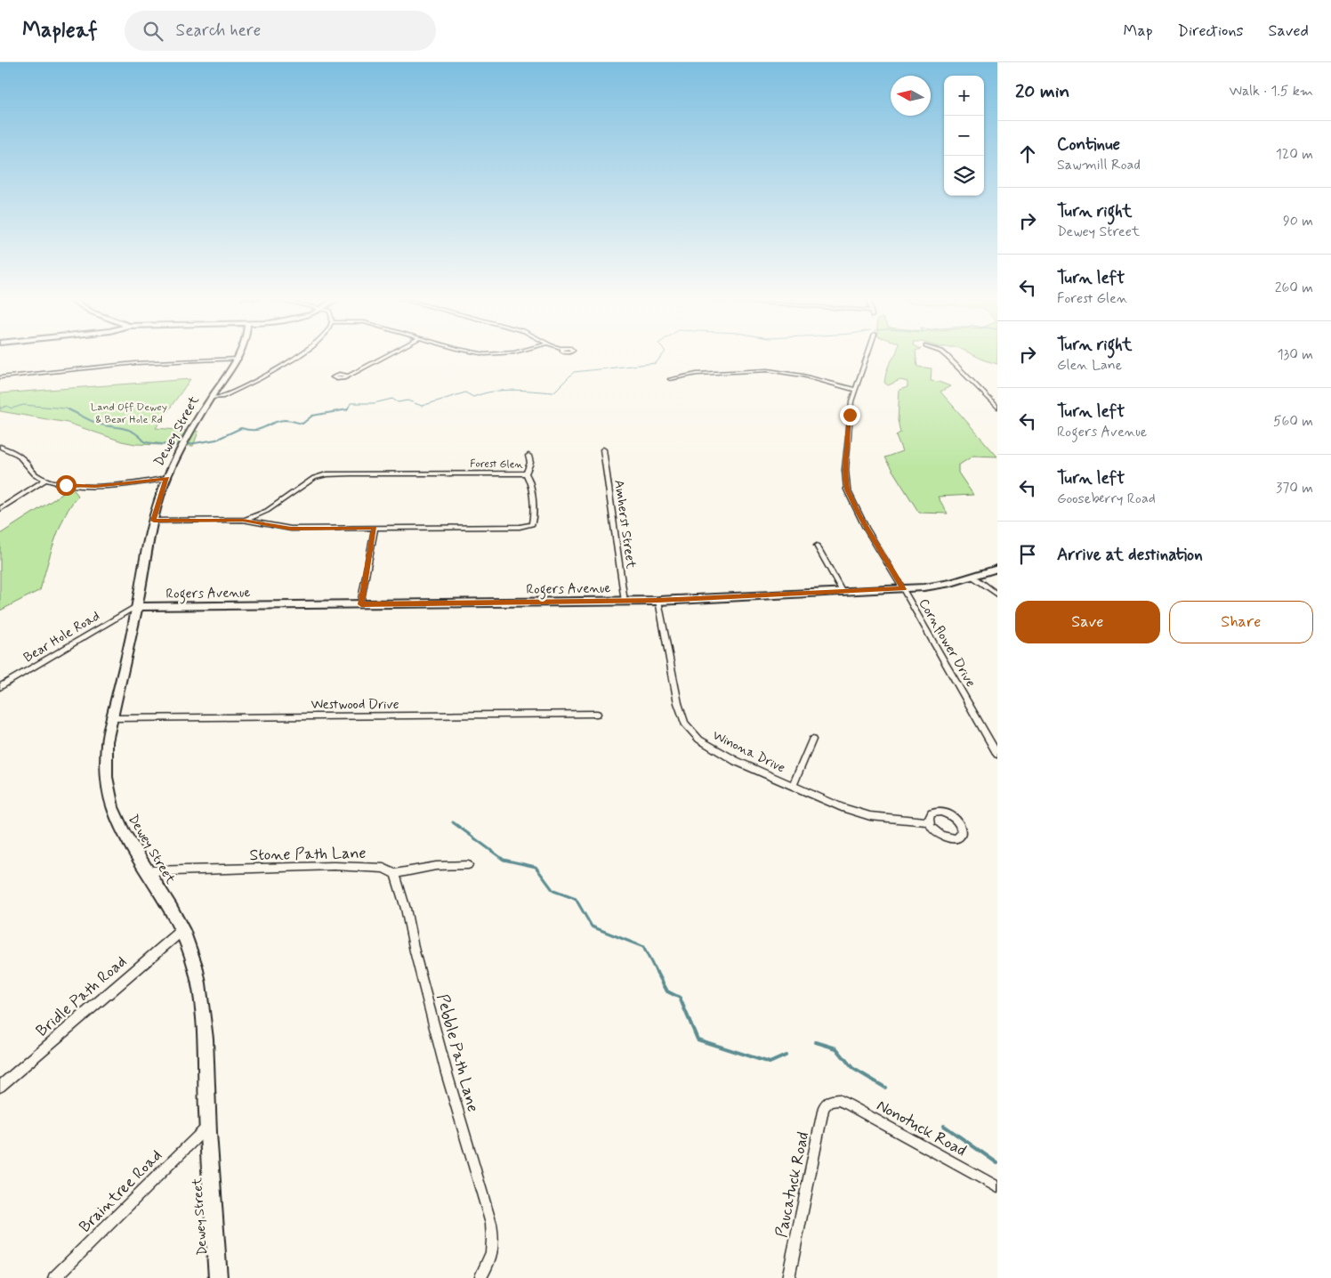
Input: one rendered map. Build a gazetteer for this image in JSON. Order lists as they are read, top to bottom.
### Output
{
  "streets": {
    "main road": ["Dewey Street", "Rogers Avenue"],
    "street": [
      "Forest Glen",
      "Amherst Street",
      "Bear Hole Road",
      "Cornflower Drive",
      "Westwood Drive",
      "Winona Drive",
      "Stone Path Lane",
      "Bridle Path Road",
      "Pebble Path Lane",
      "Nonotuck Road",
      "Paucatuck Road",
      "Braintree Road"
    ]
  },
  "crossings": [
    ["Dewey Street", "Forest Glen"],
    ["Dewey Street", "Rogers Avenue"],
    ["Dewey Street", "Bear Hole Road"],
    ["Dewey Street", "Westwood Drive"],
    ["Dewey Street", "Stone Path Lane"],
    ["Dewey Street", "Bridle Path Road"],
    ["Dewey Street", "Braintree Road"],
    ["Amherst Street", "Rogers Avenue"],
    ["Rogers Avenue", "Bear Hole Road"],
    ["Rogers Avenue", "Cornflower Drive"],
    ["Rogers Avenue", "Winona Drive"],
    ["Stone Path Lane", "Pebble Path Lane"],
    ["Nonotuck Road", "Paucatuck Road"]
  ],
  "parks": ["Land Off Dewey & Bear Hole Rd"],
  "north": "left",
  "page": {
    "header": "Mapleaf",
    "search": "Search here",
    "nav": ["Map", "Directions", "Saved"],
    "heading": ["20 min", "Walk · 1.5 km"],
    "map_buttons": ["+", "−"],
    "list": [
      ["Continue", "Sawmill Road", "120 m"],
      ["Turn right", "Dewey Street", "90 m"],
      ["Turn left", "Forest Glen", "260 m"],
      ["Turn right", "Glen Lane", "130 m"],
      ["Turn left", "Rogers Avenue", "560 m"],
      ["Turn left", "Gooseberry Road", "370 m"],
      "Arrive at destination"
    ],
    "buttons": ["Save", "Share"]
  }
}
